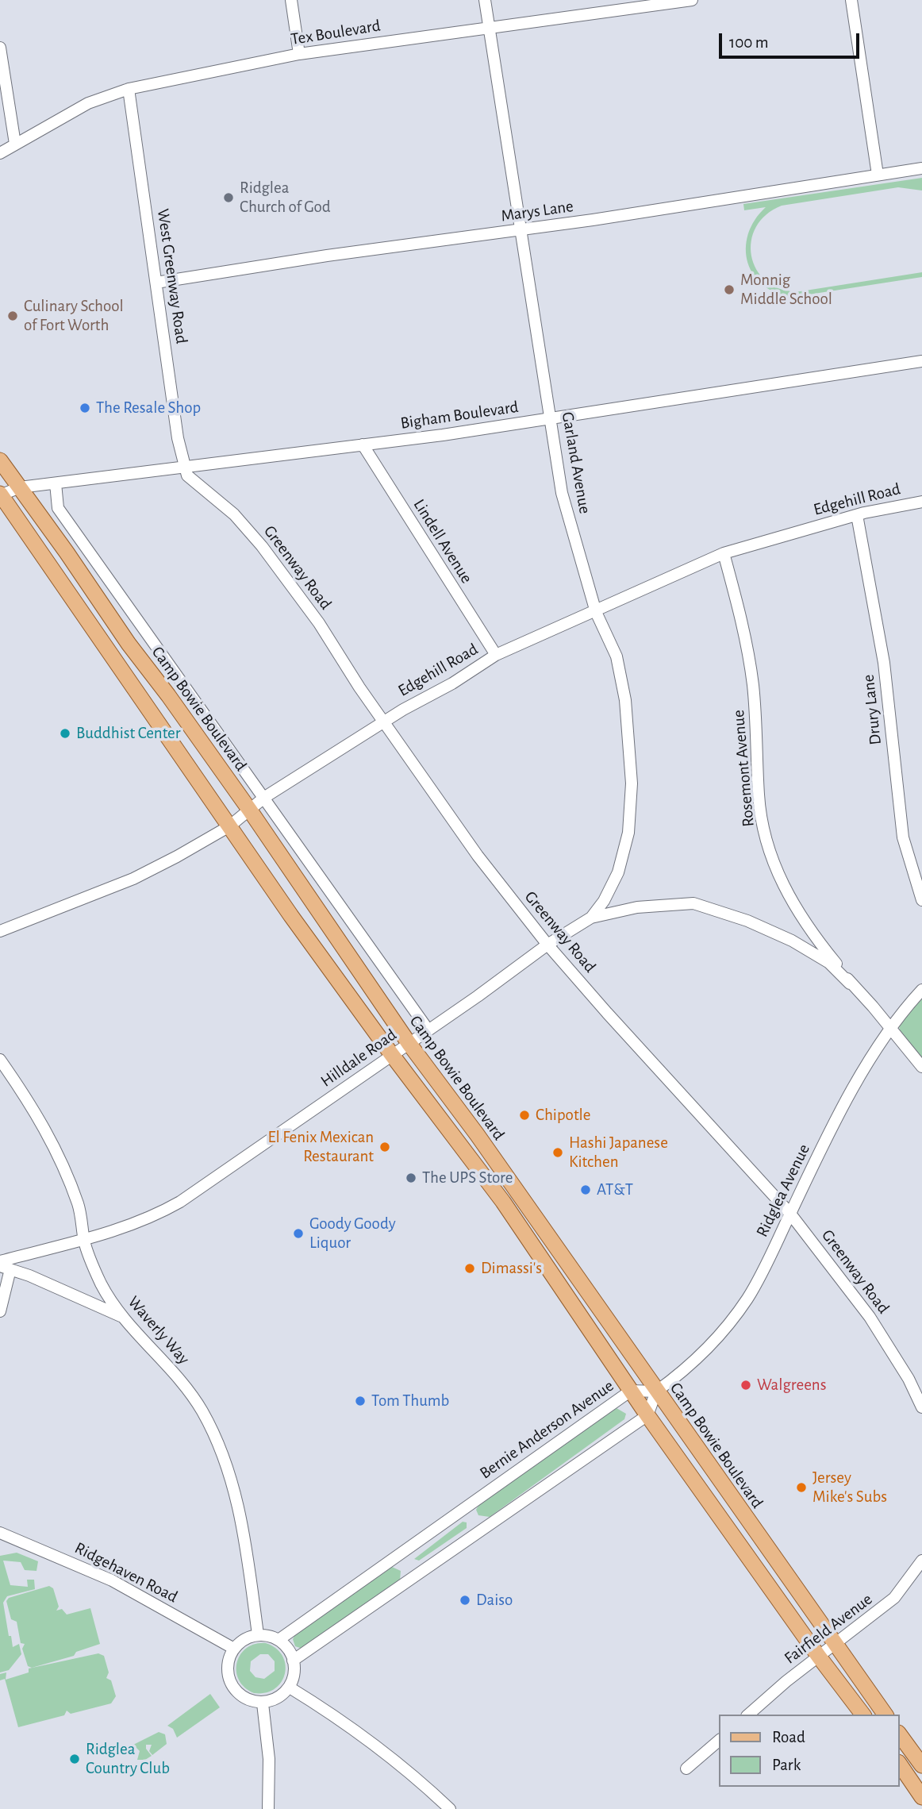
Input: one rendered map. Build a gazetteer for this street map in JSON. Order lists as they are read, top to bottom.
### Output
{
  "streets": {
    "main road": ["Camp Bowie Boulevard"],
    "street": [
      "Tex Boulevard",
      "Marys Lane",
      "West Greenway Road",
      "Bigham Boulevard",
      "Garland Avenue",
      "Edgehill Road",
      "Lindell Avenue",
      "Greenway Road",
      "Drury Lane",
      "Rosemont Avenue",
      "Hilldale Road",
      "Ridglea Avenue",
      "Waverly Way",
      "Bernie Anderson Avenue",
      "Ridgehaven Road",
      "Fairfield Avenue"
    ]
  },
  "crossings": [
    ["Tex Boulevard", "West Greenway Road"],
    ["Tex Boulevard", "Garland Avenue"],
    ["Marys Lane", "West Greenway Road"],
    ["Marys Lane", "Garland Avenue"],
    ["West Greenway Road", "Bigham Boulevard"],
    ["West Greenway Road", "Greenway Road"],
    ["Bigham Boulevard", "Garland Avenue"],
    ["Bigham Boulevard", "Lindell Avenue"],
    ["Bigham Boulevard", "Greenway Road"],
    ["Bigham Boulevard", "Camp Bowie Boulevard"],
    ["Garland Avenue", "Edgehill Road"],
    ["Garland Avenue", "Hilldale Road"],
    ["Edgehill Road", "Lindell Avenue"],
    ["Edgehill Road", "Greenway Road"],
    ["Edgehill Road", "Camp Bowie Boulevard"],
    ["Edgehill Road", "Drury Lane"],
    ["Edgehill Road", "Rosemont Avenue"],
    ["Greenway Road", "Hilldale Road"],
    ["Greenway Road", "Ridglea Avenue"],
    ["Camp Bowie Boulevard", "Hilldale Road"],
    ["Camp Bowie Boulevard", "Ridglea Avenue"],
    ["Camp Bowie Boulevard", "Bernie Anderson Avenue"],
    ["Camp Bowie Boulevard", "Fairfield Avenue"],
    ["Rosemont Avenue", "Hilldale Road"],
    ["Rosemont Avenue", "Ridglea Avenue"],
    ["Hilldale Road", "Waverly Way"],
    ["Ridglea Avenue", "Bernie Anderson Avenue"],
    ["Waverly Way", "Bernie Anderson Avenue"],
    ["Waverly Way", "Ridgehaven Road"],
    ["Bernie Anderson Avenue", "Ridgehaven Road"]
  ],
  "places": [
    "Ridglea Church of God",
    "Monnig Middle School",
    "Culinary School of Fort Worth",
    "The Resale Shop",
    "Buddhist Center",
    "Chipotle",
    "El Fenix Mexican Restaurant",
    "Hashi Japanese Kitchen",
    "The UPS Store",
    "AT&T",
    "Goody Goody Liquor",
    "Dimassi's",
    "Walgreens",
    "Tom Thumb",
    "Jersey Mike's Subs",
    "Daiso",
    "Ridglea Country Club"
  ],
  "legend": ["Road", "Park"],
  "scale_bar": "100 m"
}
